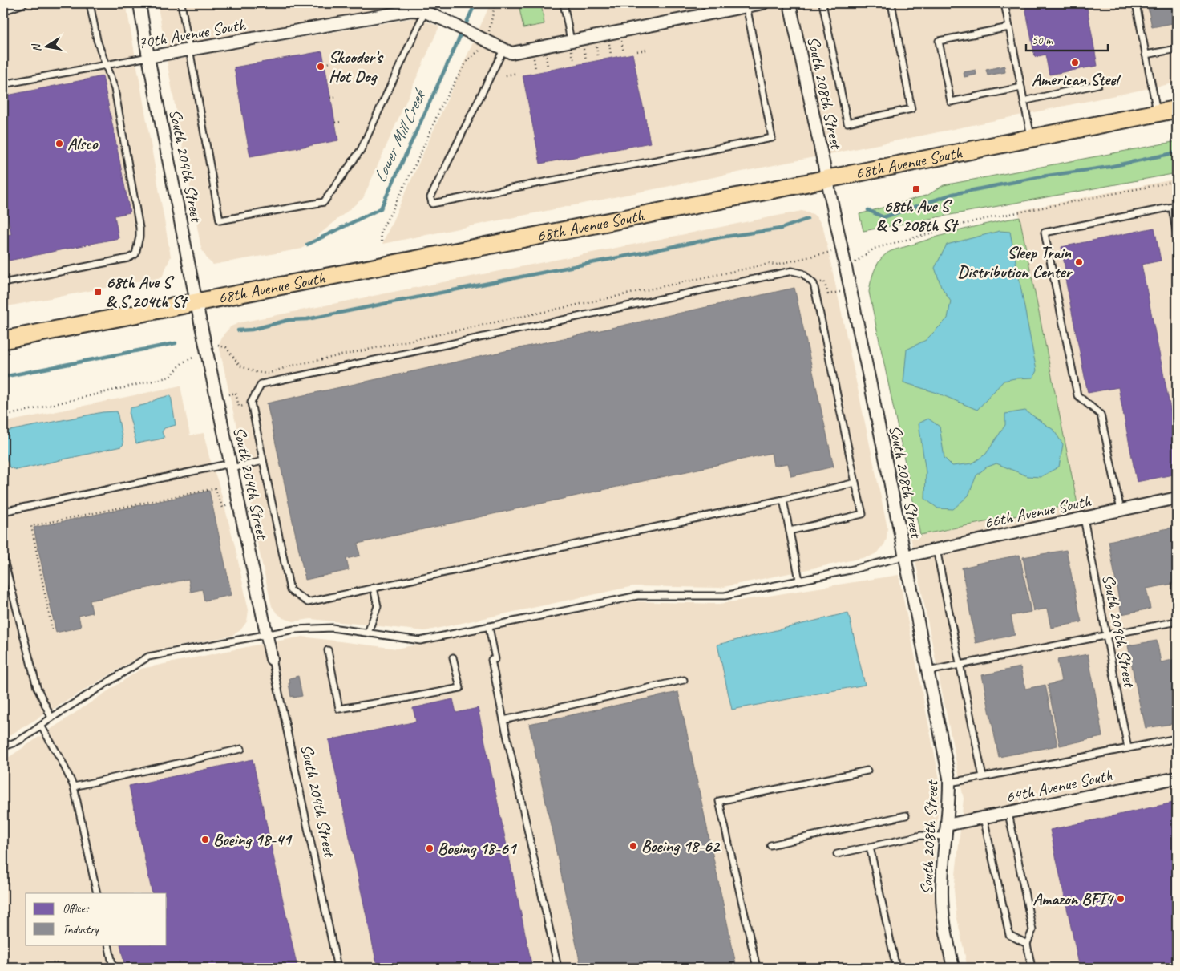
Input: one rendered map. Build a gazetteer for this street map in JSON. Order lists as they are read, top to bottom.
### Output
{
  "streets": {
    "main road": ["68th Avenue South"],
    "street": [
      "70th Avenue South",
      "South 208th Street",
      "South 204th Street",
      "66th Avenue South",
      "64th Avenue South"
    ],
    "lane": ["South 209th Street"]
  },
  "crossings": [
    ["70th Avenue South", "South 204th Street"],
    ["South 208th Street", "68th Avenue South"],
    ["South 208th Street", "66th Avenue South"],
    ["South 208th Street", "64th Avenue South"],
    ["68th Avenue South", "South 204th Street"],
    ["66th Avenue South", "South 209th Street"]
  ],
  "water": ["Lower Mill Creek"],
  "places": {
    "other": [
      "American Steel",
      "Skooder's Hot Dog",
      "Alsco",
      "Sleep Train Distribution Center",
      "Boeing 18-41",
      "Boeing 18-62",
      "Boeing 18-61",
      "Amazon BFI4"
    ],
    "transit": ["68th Ave S & S 208th St", "68th Ave S & S 204th St"]
  },
  "legend": ["Offices", "Industry"],
  "scale_bar": "50 m",
  "north": "left"
}
